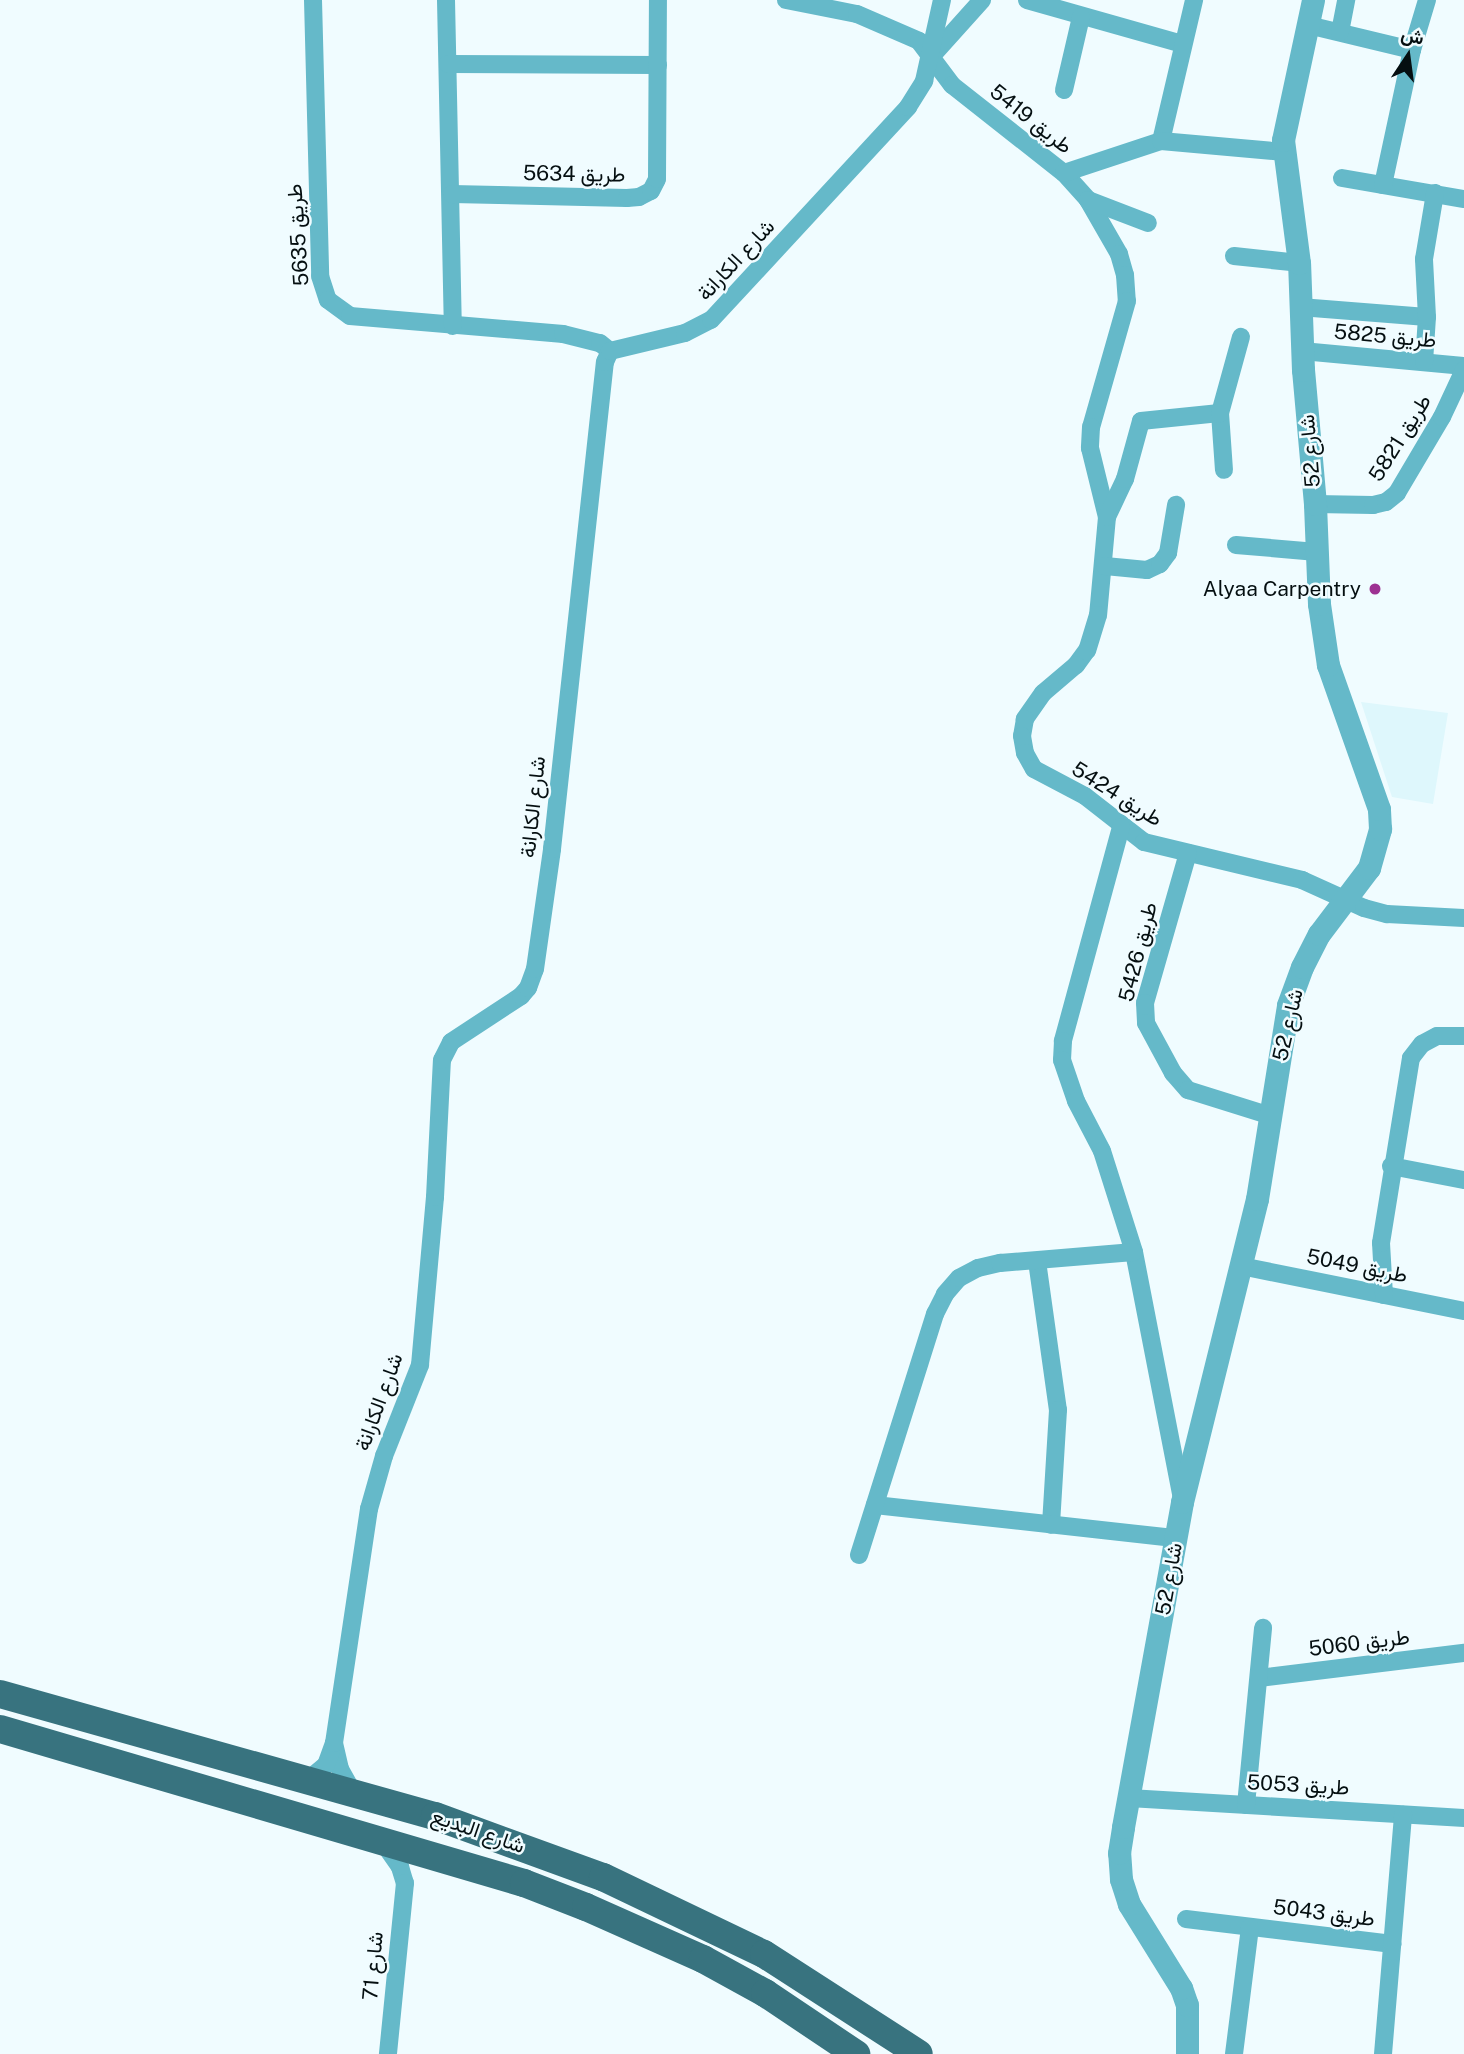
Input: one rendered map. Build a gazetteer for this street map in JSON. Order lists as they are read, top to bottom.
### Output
{
  "streets": {
    "main road": ["شارع البديع"],
    "street": [
      "طريق 5419",
      "طريق 5634",
      "طريق 5635",
      "شارع الكارانة",
      "طريق 5825",
      "طريق 5821",
      "شارع 52",
      "طريق 5424",
      "طريق 5426",
      "طريق 5049",
      "طريق 5060",
      "طريق 5053",
      "طريق 5043",
      "شارع 71"
    ]
  },
  "crossings": [
    ["طريق 5419", "شارع الكارانة"],
    ["طريق 5419", "شارع 52"],
    ["طريق 5419", "طريق 5424"],
    ["طريق 5635", "شارع الكارانة"],
    ["شارع الكارانة", "شارع البديع"],
    ["طريق 5825", "طريق 5821"],
    ["طريق 5825", "شارع 52"],
    ["طريق 5821", "شارع 52"],
    ["شارع 52", "طريق 5424"],
    ["شارع 52", "طريق 5426"],
    ["شارع 52", "طريق 5049"],
    ["شارع 52", "طريق 5053"],
    ["طريق 5424", "طريق 5426"],
    ["طريق 5053", "طريق 5043"]
  ],
  "places": ["Alyaa Carpentry"],
  "north": "top"
}
